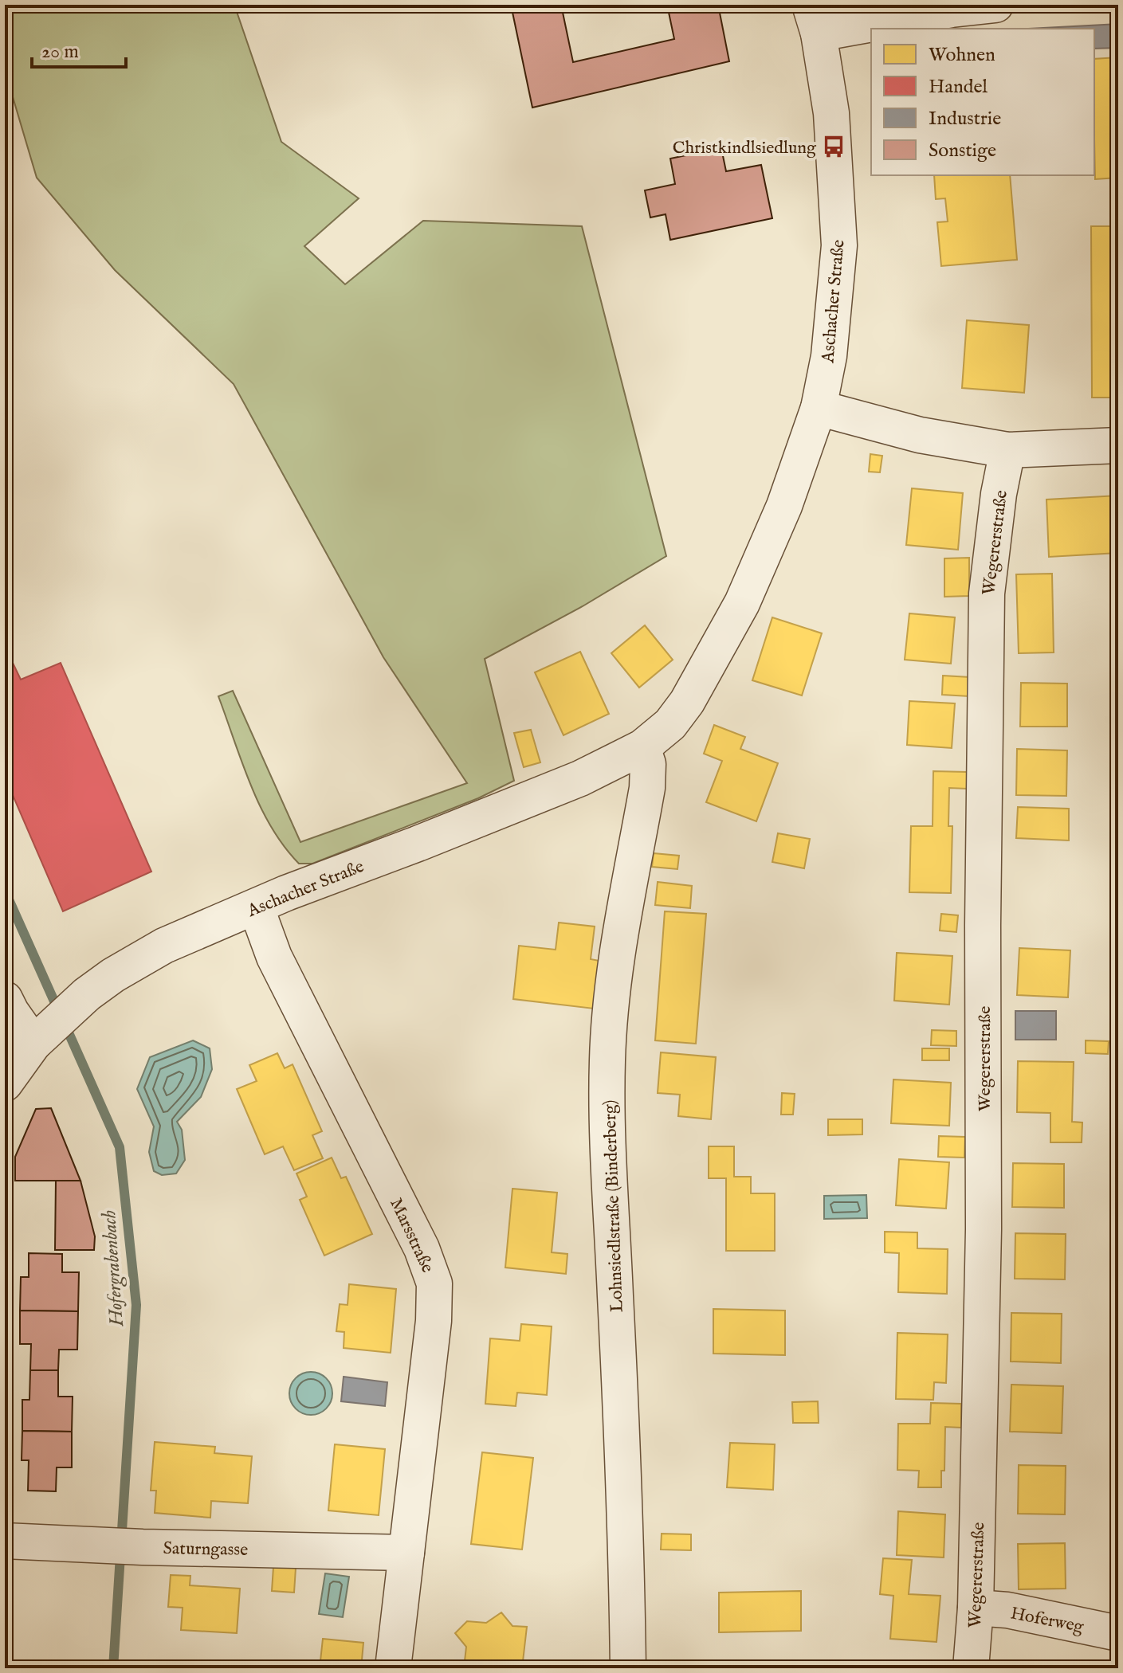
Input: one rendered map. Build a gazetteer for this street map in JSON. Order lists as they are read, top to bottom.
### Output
{
  "streets": {
    "street": [
      "Aschacher Straße",
      "Wegererstraße",
      "Lohnsiedlstraße (Binderberg)",
      "Marsstraße",
      "Saturngasse",
      "Hoferweg"
    ]
  },
  "crossings": [
    ["Aschacher Straße", "Lohnsiedlstraße (Binderberg)"],
    ["Aschacher Straße", "Marsstraße"],
    ["Wegererstraße", "Hoferweg"],
    ["Marsstraße", "Saturngasse"]
  ],
  "water": ["Hofergrabenbach"],
  "places": {
    "bus stop": ["Christkindlsiedlung"]
  },
  "legend": [
    "Wohnen",
    "Handel",
    "Industrie",
    "Sonstige"
  ],
  "scale_bar": "20 m"
}
